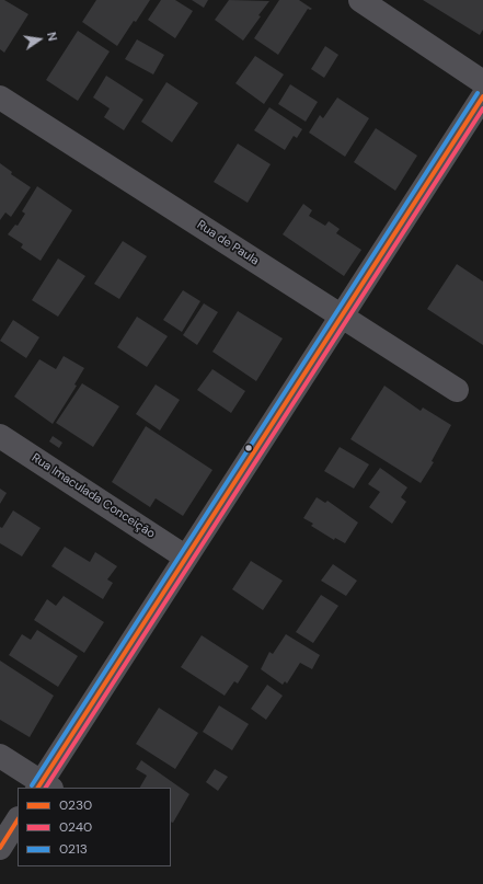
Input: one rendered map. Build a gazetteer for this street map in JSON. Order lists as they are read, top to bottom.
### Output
{
  "streets": {
    "street": ["Rua de Paula", "Rua Imaculada Conceição"]
  },
  "lines": ["transit line 0213", "transit line 0230", "transit line 0240"],
  "legend": ["0230", "0240", "0213"],
  "north": "right"
}
